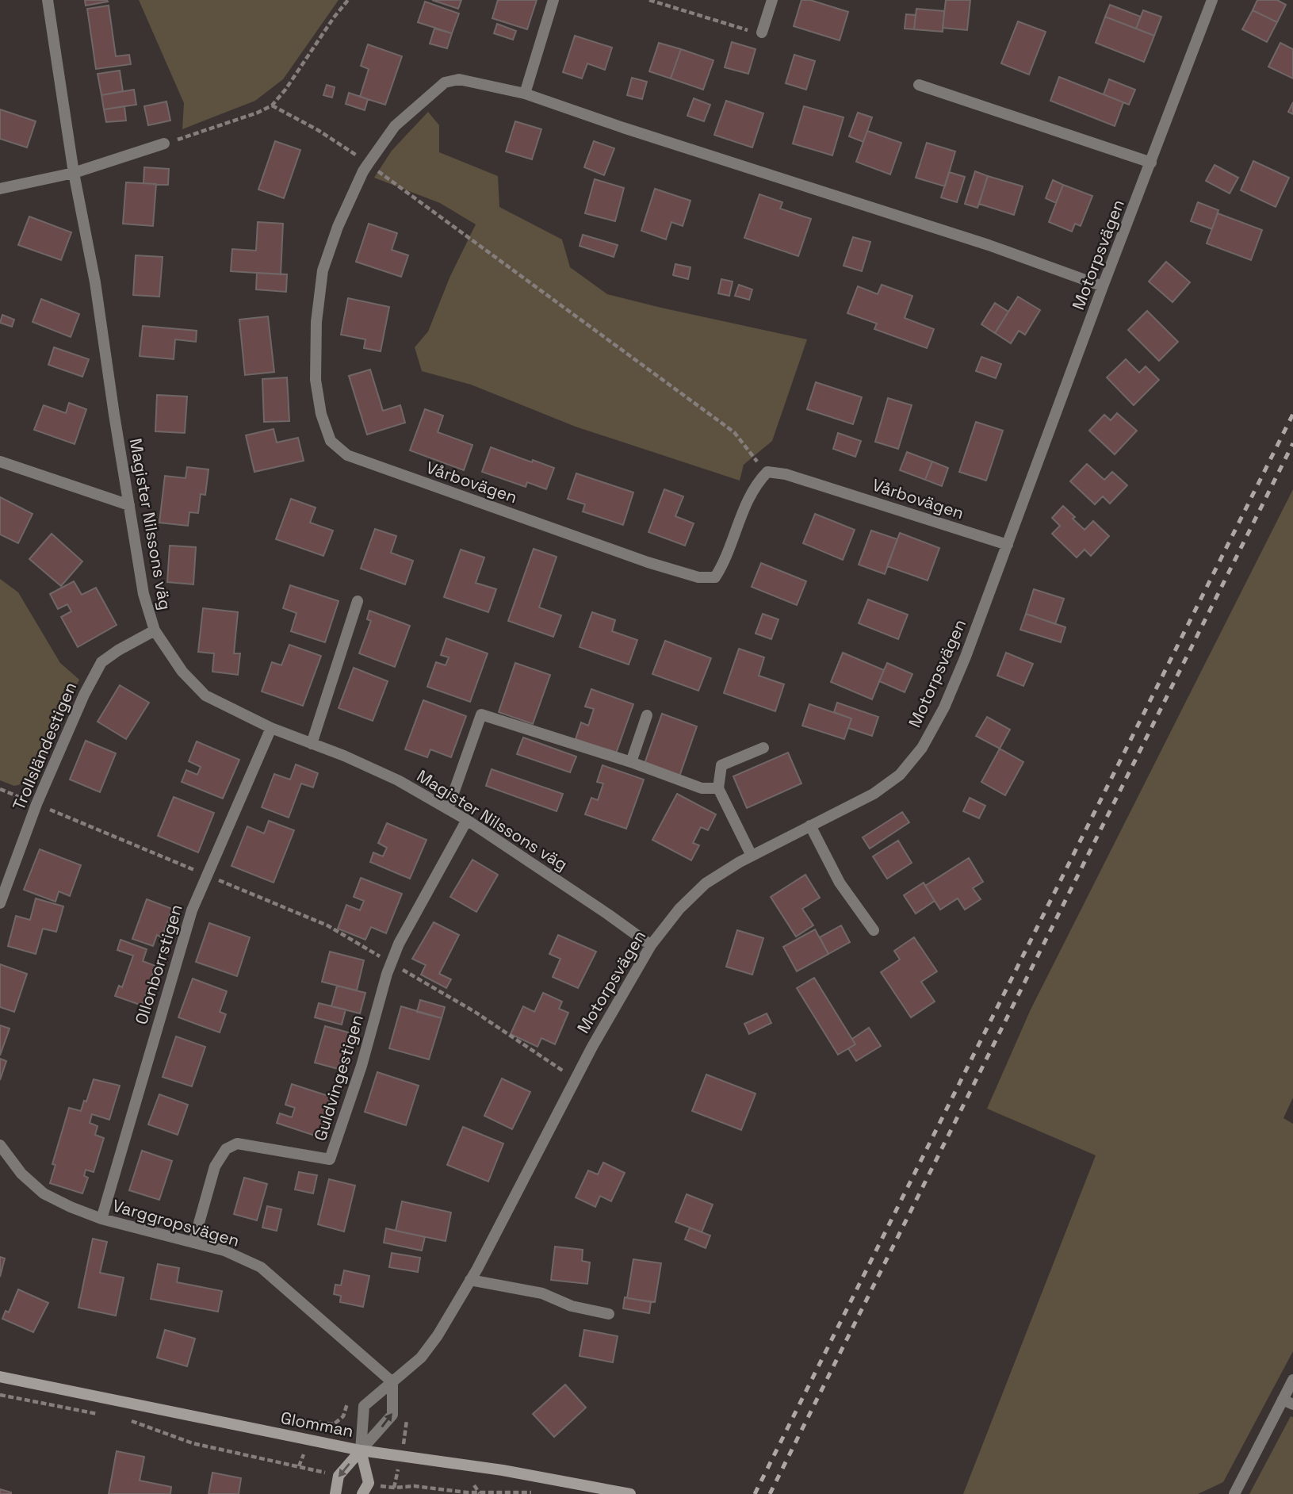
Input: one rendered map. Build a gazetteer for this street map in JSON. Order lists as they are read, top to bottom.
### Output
{
  "streets": {
    "street": [
      "Motorpsvägen",
      "Vårbovägen",
      "Magister Nilssons väg",
      "Trollsländestigen",
      "Ollonborrstigen",
      "Guldvingestigen",
      "Varggropsvägen",
      "Glomman"
    ]
  },
  "crossings": [
    ["Motorpsvägen", "Vårbovägen"],
    ["Motorpsvägen", "Magister Nilssons väg"],
    ["Motorpsvägen", "Varggropsvägen"],
    ["Magister Nilssons väg", "Trollsländestigen"],
    ["Magister Nilssons väg", "Ollonborrstigen"],
    ["Magister Nilssons väg", "Guldvingestigen"],
    ["Ollonborrstigen", "Varggropsvägen"],
    ["Guldvingestigen", "Varggropsvägen"]
  ]
}
